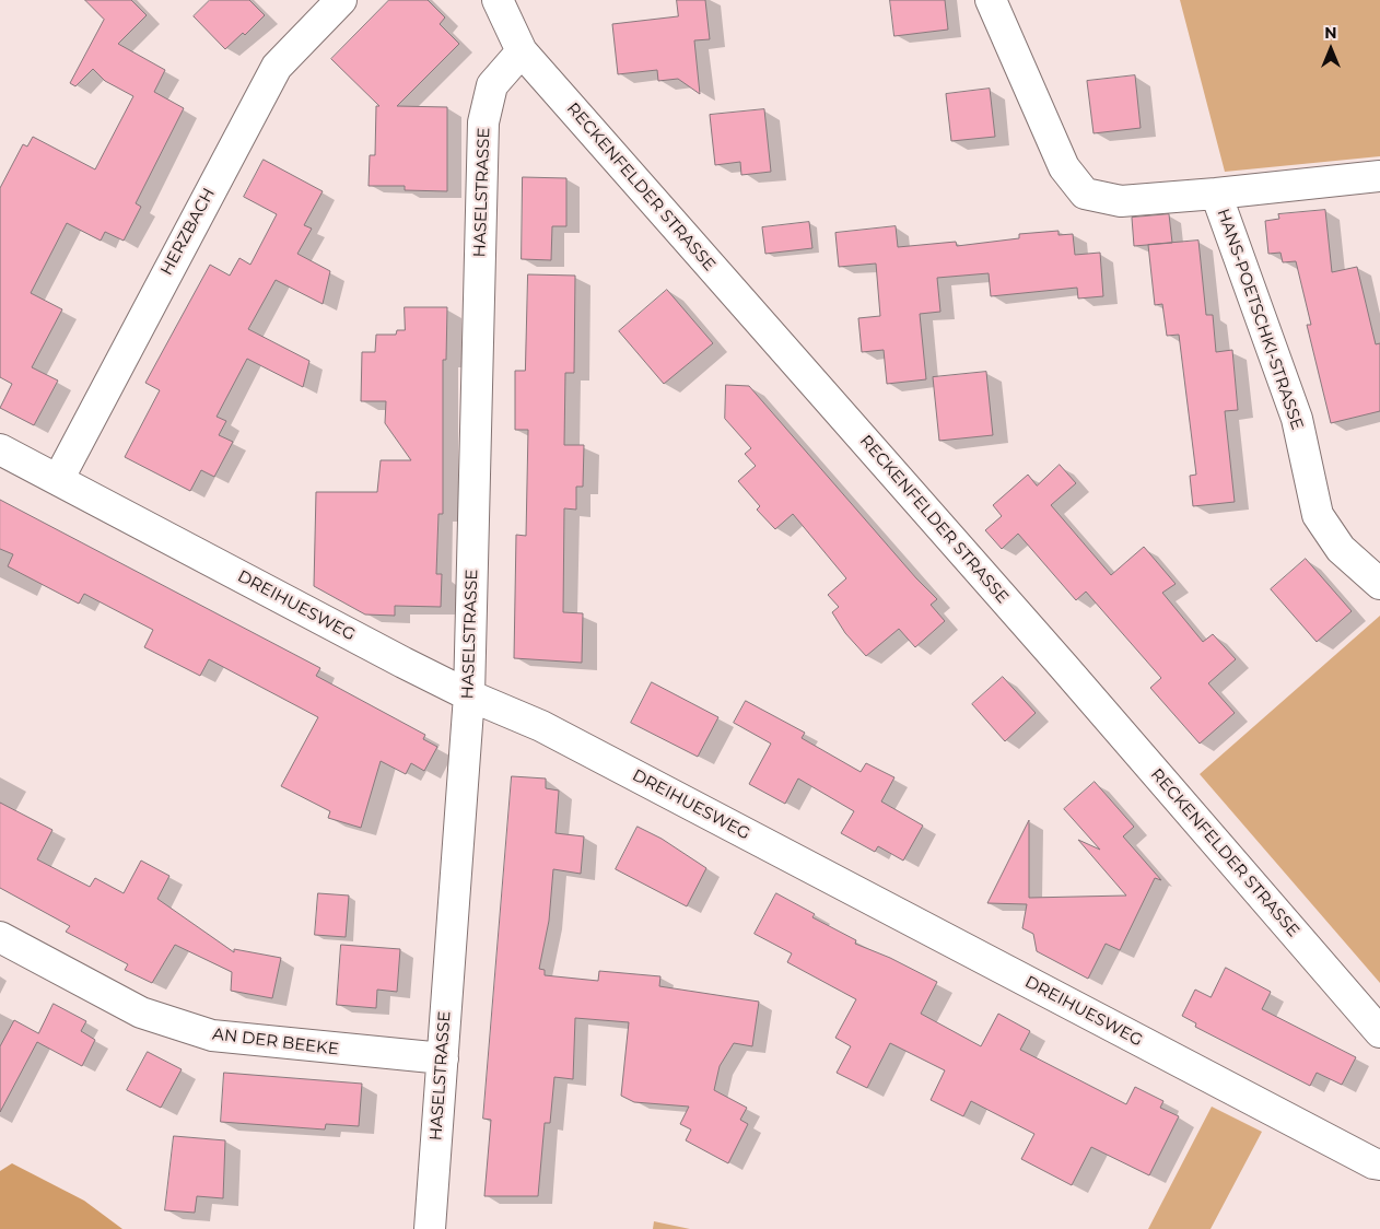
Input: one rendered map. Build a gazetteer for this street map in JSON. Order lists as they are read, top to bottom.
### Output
{
  "streets": {
    "street": [
      "RECKENFELDER STRASSE",
      "HASELSTRASSE",
      "HERZBACH",
      "HANS-POETSCHKI-STRASSE",
      "DREIHUESWEG",
      "AN DER BEEKE"
    ]
  },
  "crossings": [
    ["RECKENFELDER STRASSE", "HASELSTRASSE"],
    ["HASELSTRASSE", "DREIHUESWEG"],
    ["HASELSTRASSE", "AN DER BEEKE"],
    ["HERZBACH", "DREIHUESWEG"]
  ],
  "north": "top"
}
